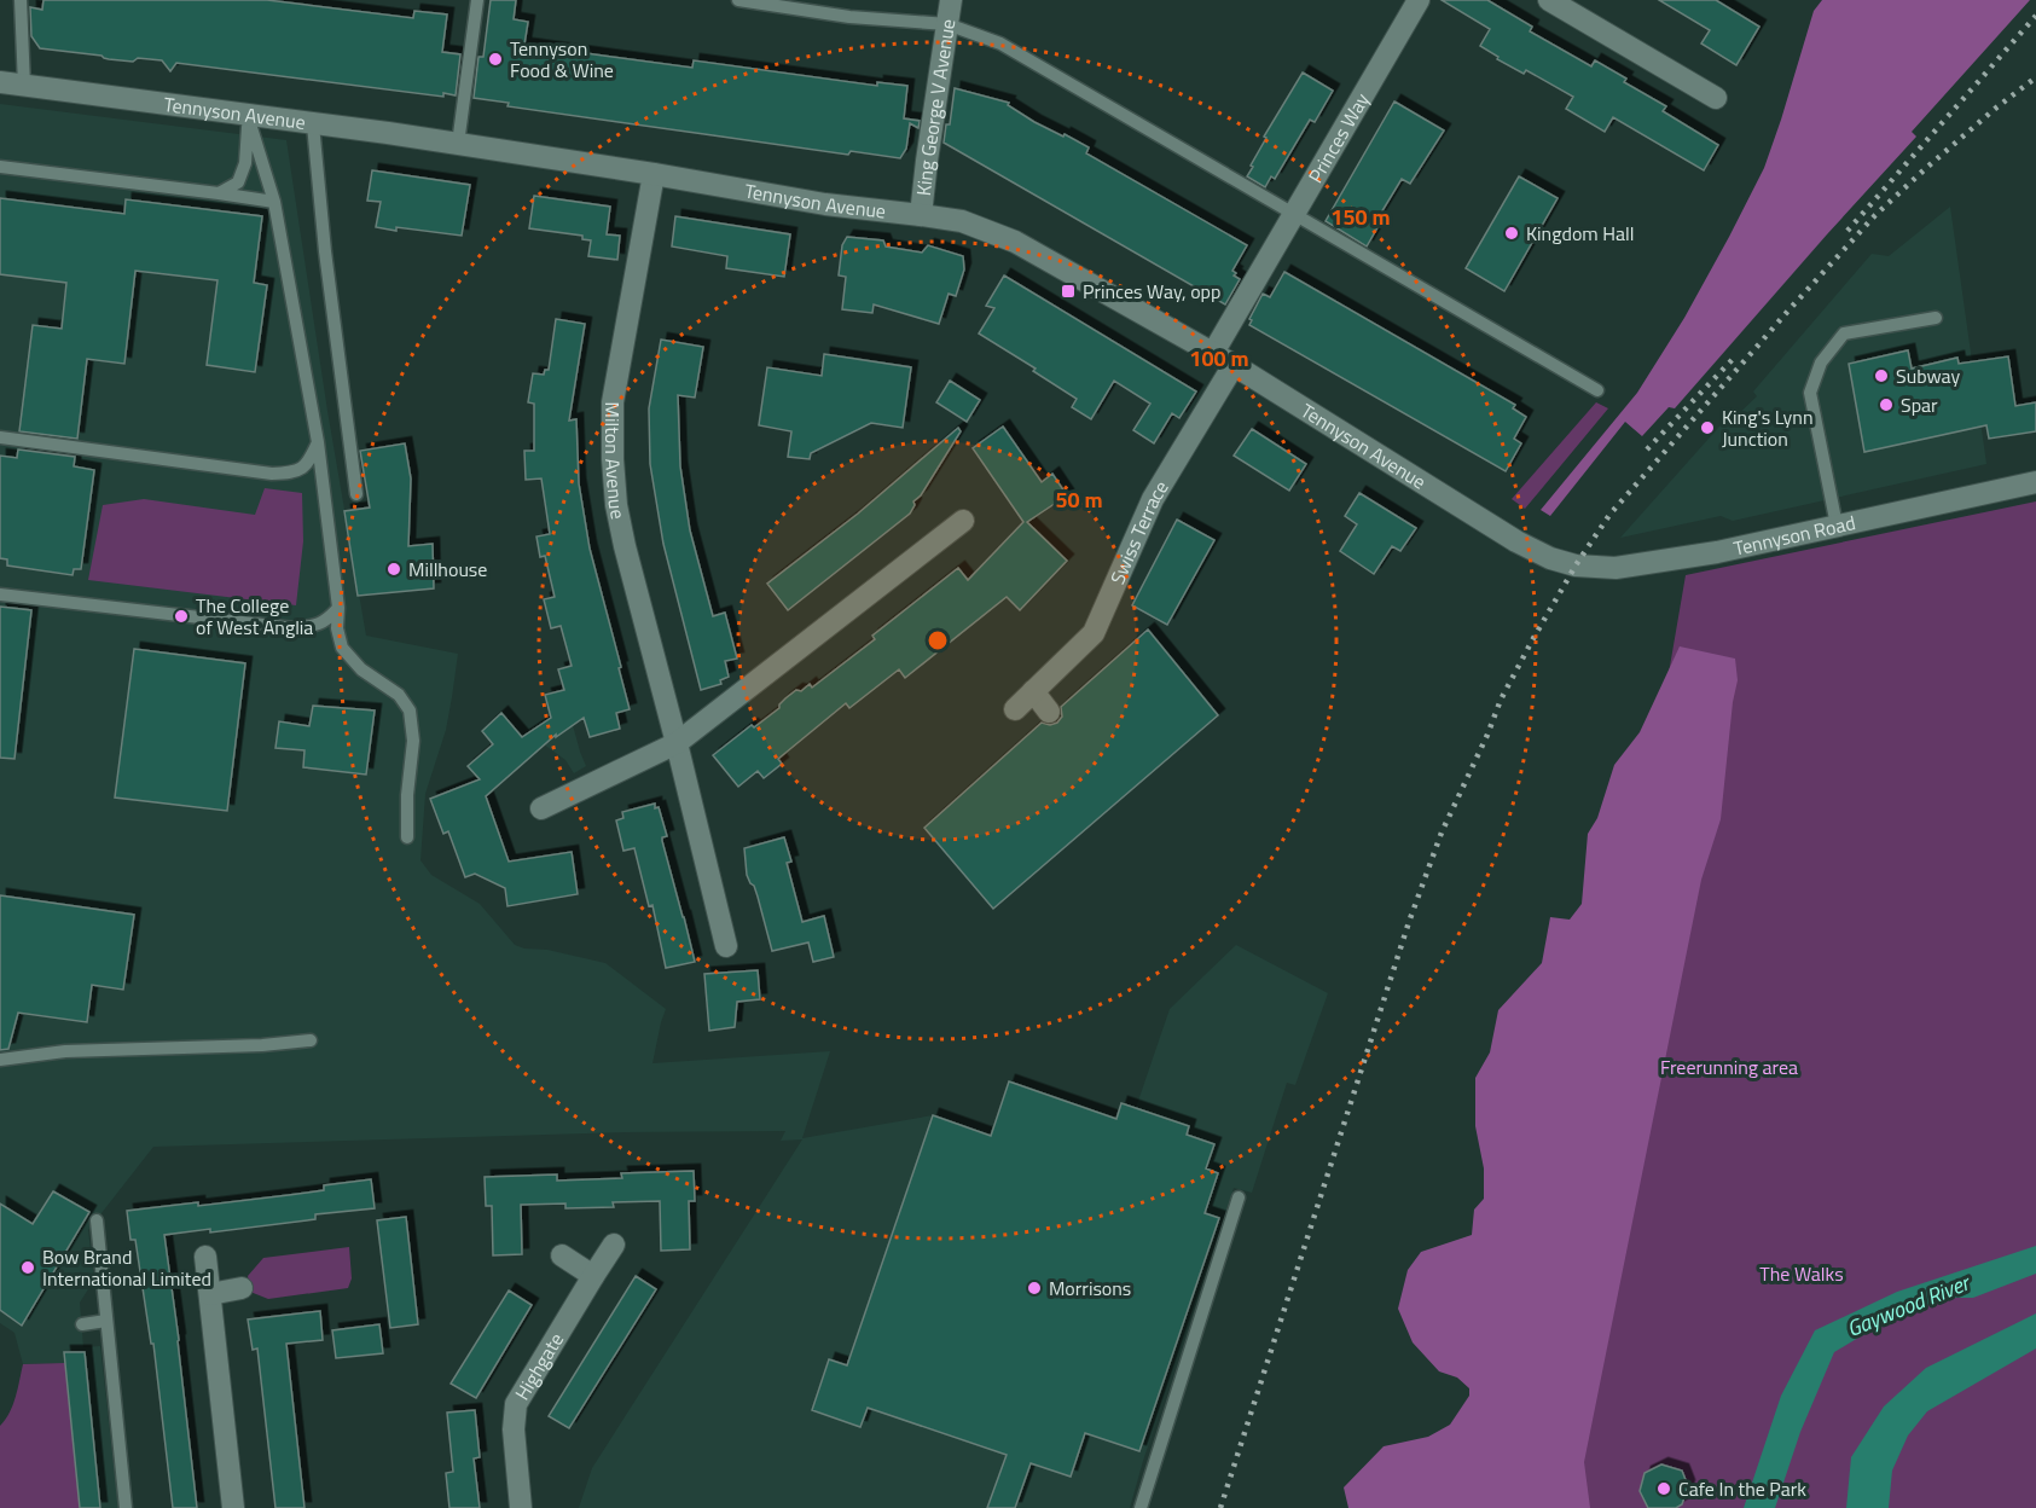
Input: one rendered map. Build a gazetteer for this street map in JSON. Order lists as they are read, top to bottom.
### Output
{
  "streets": {
    "street": [
      "King George V Avenue",
      "Tennyson Avenue",
      "Princes Way",
      "Milton Avenue",
      "Swiss Terrace",
      "Tennyson Road",
      "Highgate"
    ]
  },
  "crossings": [
    ["King George V Avenue", "Tennyson Avenue"],
    ["Tennyson Avenue", "Princes Way"],
    ["Tennyson Avenue", "Milton Avenue"],
    ["Tennyson Avenue", "Swiss Terrace"],
    ["Tennyson Avenue", "Tennyson Road"]
  ],
  "water": ["Gaywood River"],
  "parks": ["Freerunning area", "The Walks"],
  "places": {
    "other": [
      "Tennyson Food & Wine",
      "Kingdom Hall",
      "Subway",
      "Spar",
      "King's Lynn Junction",
      "Millhouse",
      "The College of West Anglia",
      "Bow Brand International Limited",
      "Morrisons",
      "Cafe In the Park"
    ],
    "transit": ["Princes Way, opp"]
  },
  "rings": ["150 m", "100 m", "50 m"]
}
